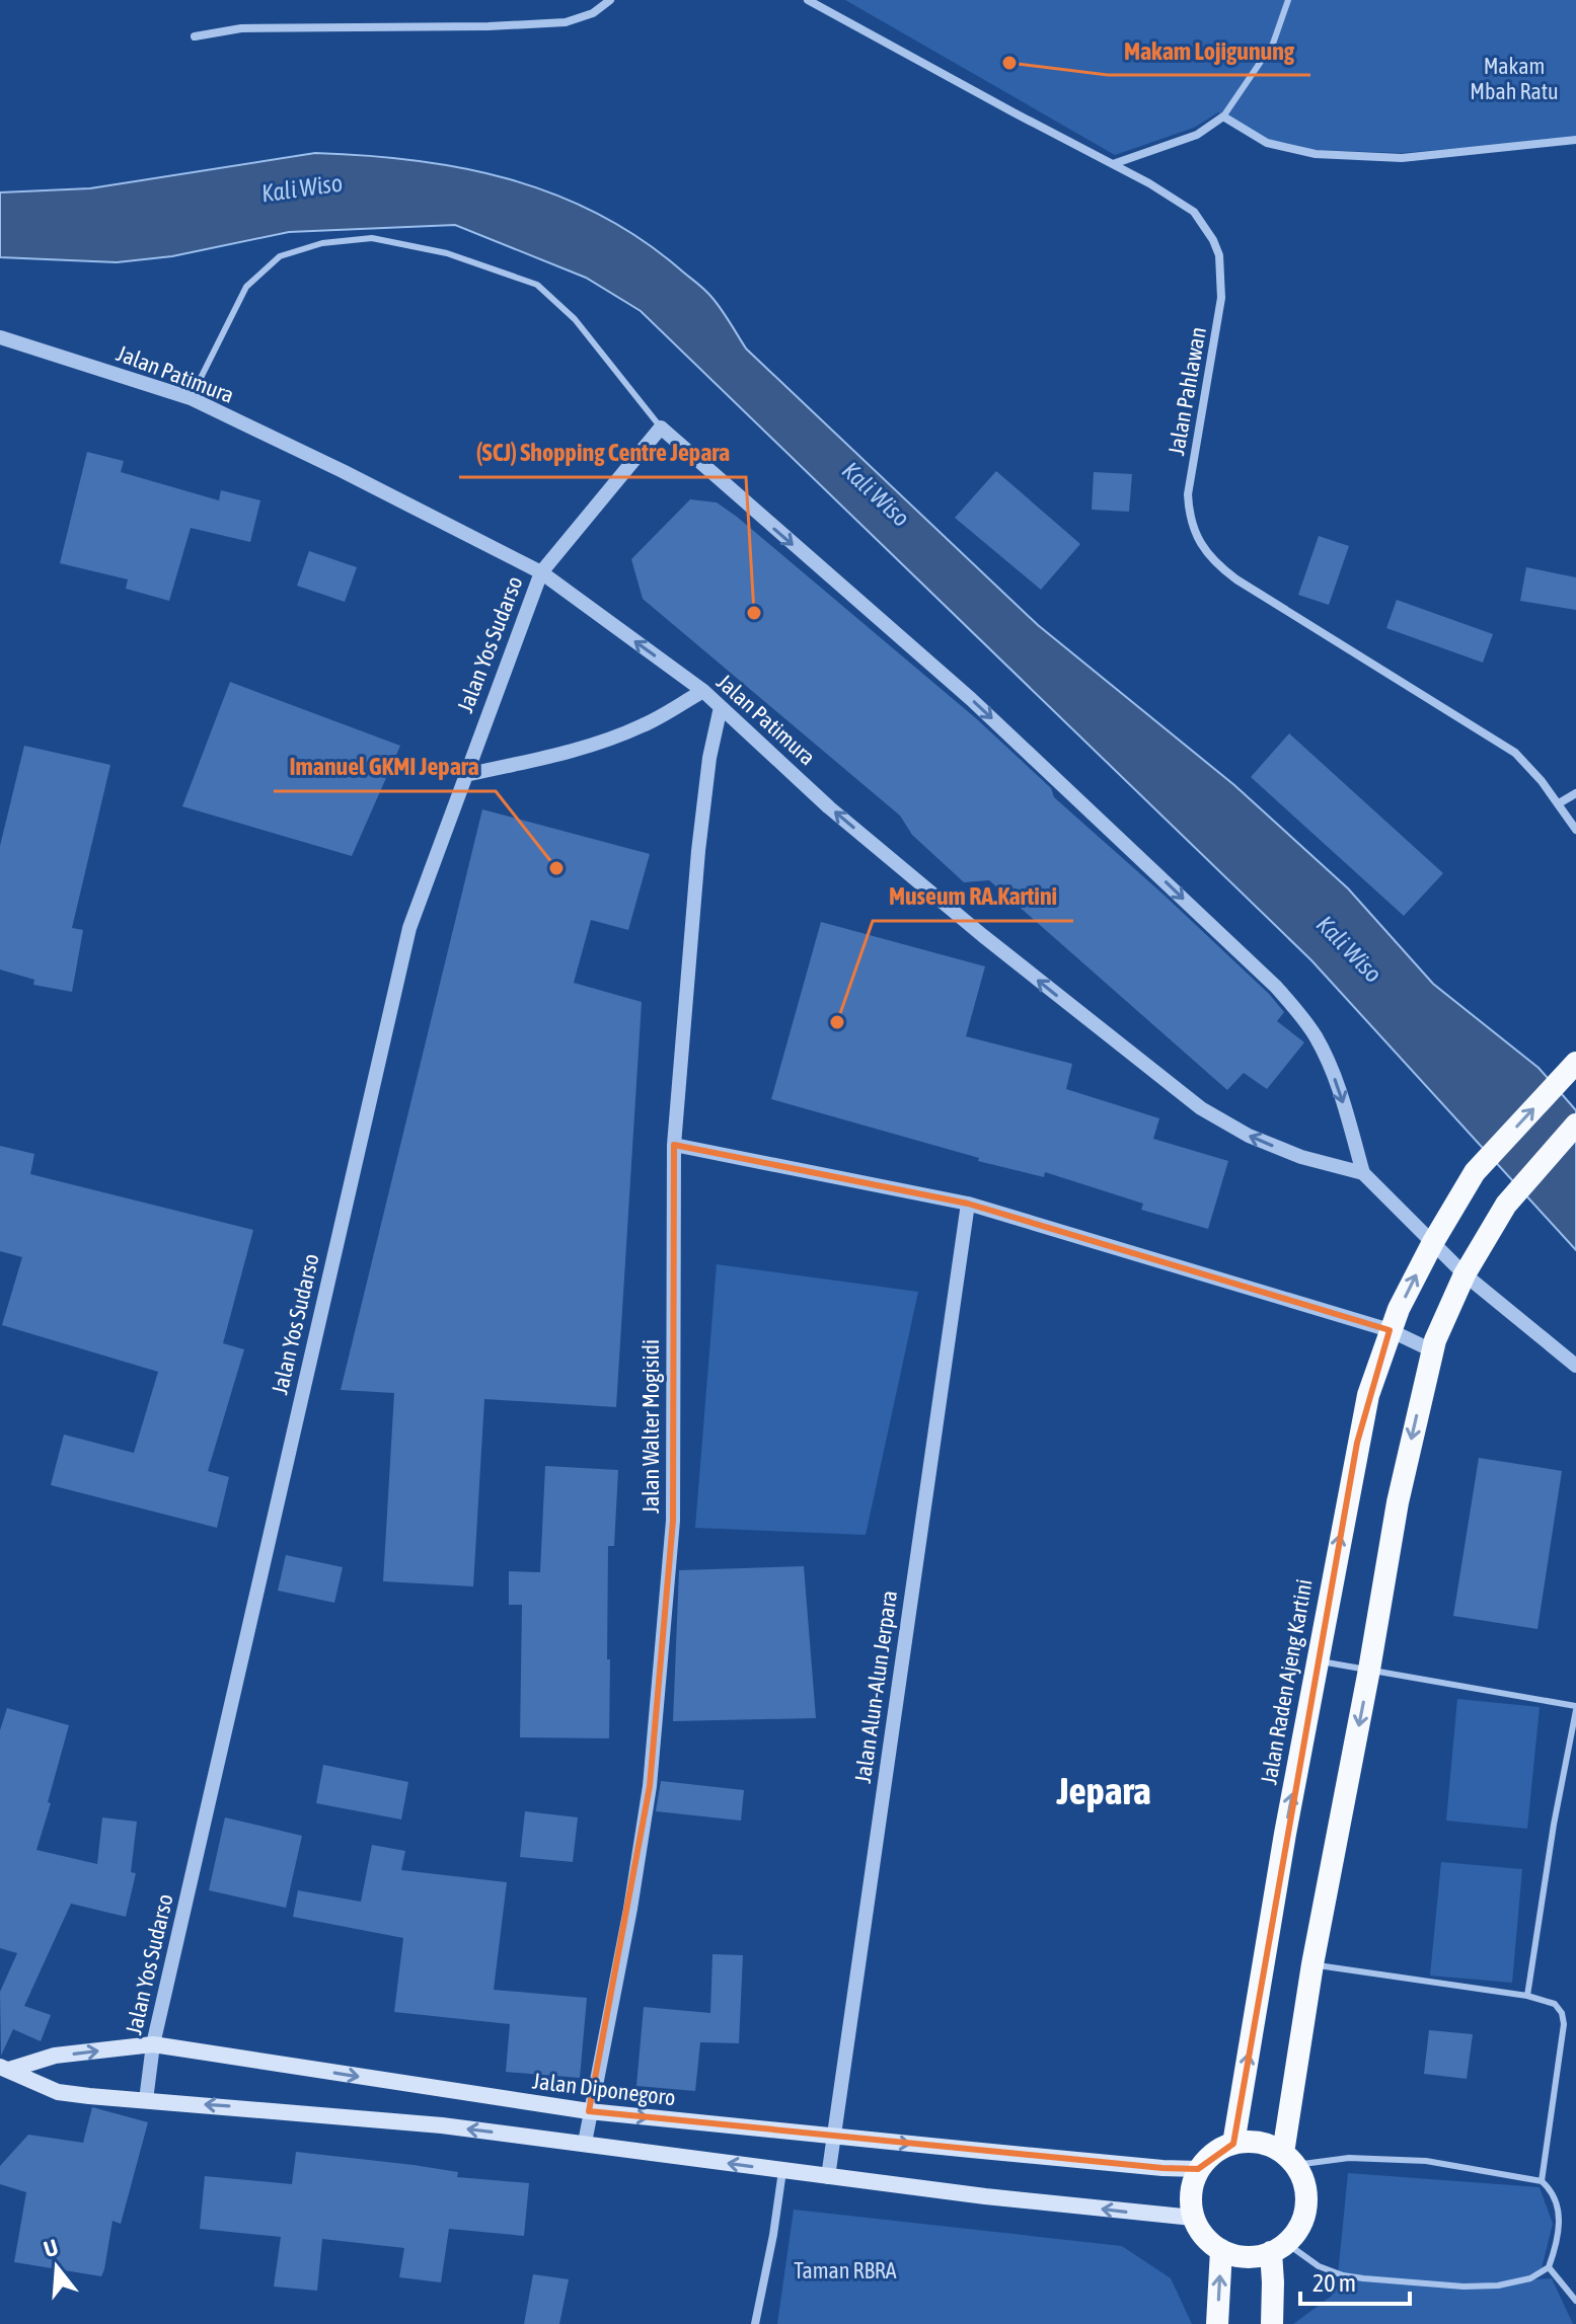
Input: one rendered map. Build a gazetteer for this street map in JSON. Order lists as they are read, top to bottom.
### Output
{
  "streets": {
    "highway": ["Jalan Raden Ajeng Kartini"],
    "main road": ["Jalan Diponegoro"],
    "street": [
      "Jalan Patimura",
      "Jalan Pahlawan",
      "Jalan Yos Sudarso",
      "Jalan Walter Mogisidi",
      "Jalan Alun-Alun Jerpara"
    ]
  },
  "crossings": [
    ["Jalan Patimura", "Jalan Yos Sudarso"],
    ["Jalan Patimura", "Jalan Walter Mogisidi"],
    ["Jalan Patimura", "Jalan Raden Ajeng Kartini"],
    ["Jalan Yos Sudarso", "Jalan Diponegoro"],
    ["Jalan Walter Mogisidi", "Jalan Diponegoro"],
    ["Jalan Raden Ajeng Kartini", "Jalan Diponegoro"],
    ["Jalan Alun-Alun Jerpara", "Jalan Diponegoro"]
  ],
  "one_way": ["Jalan Patimura"],
  "districts": ["Jepara"],
  "water": ["Kali Wiso"],
  "parks": ["Makam Mbah Ratu", "Taman RBRA"],
  "places": [
    "Makam Lojigunung",
    "(SCJ) Shopping Centre Jepara",
    "Imanuel GKMI Jepara",
    "Museum RA.Kartini"
  ],
  "scale_bar": "20 m",
  "north": "top"
}
